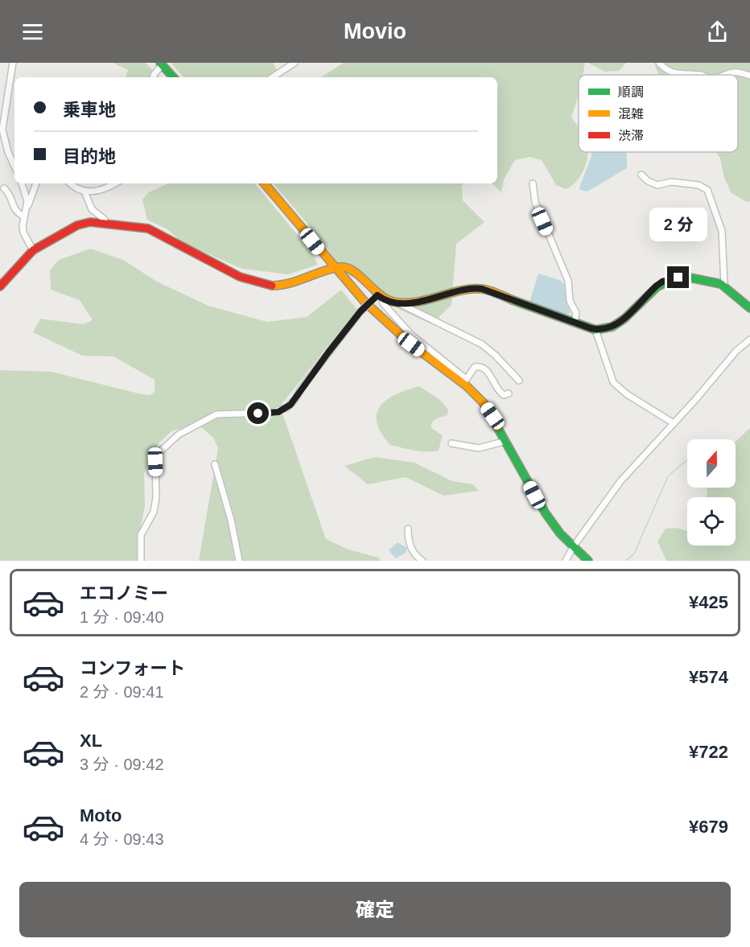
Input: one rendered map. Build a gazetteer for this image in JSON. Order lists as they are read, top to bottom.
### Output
{
  "legend": ["順調", "混雑", "渋滞"],
  "north": "top",
  "page": {
    "header": "Movio",
    "banner": ["乗車地", "目的地"],
    "bubble": "2 分",
    "list": [
      {
        "name": "エコノミー",
        "note": "1 分 · 09:40",
        "value": "¥425"
      },
      {
        "name": "コンフォート",
        "note": "2 分 · 09:41",
        "value": "¥574"
      },
      {
        "name": "XL",
        "note": "3 分 · 09:42",
        "value": "¥722"
      },
      {
        "name": "Moto",
        "note": "4 分 · 09:43",
        "value": "¥679"
      }
    ],
    "buttons": "確定"
  }
}
